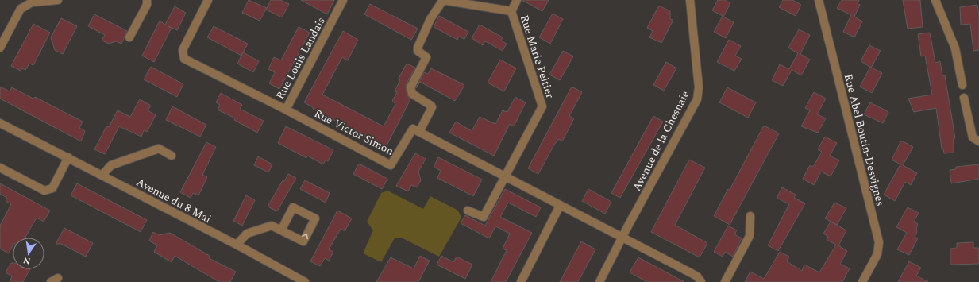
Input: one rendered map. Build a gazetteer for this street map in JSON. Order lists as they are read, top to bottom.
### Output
{
  "streets": {
    "street": [
      "Rue Marie Peltier",
      "Rue Louis Landais",
      "Rue Victor Simon",
      "Rue Abel Boutin-Desvignes",
      "Avenue de la Chesnaie",
      "Avenue du 8 Mai"
    ]
  },
  "crossings": [
    ["Rue Louis Landais", "Rue Victor Simon"]
  ],
  "north": "bottom"
}
